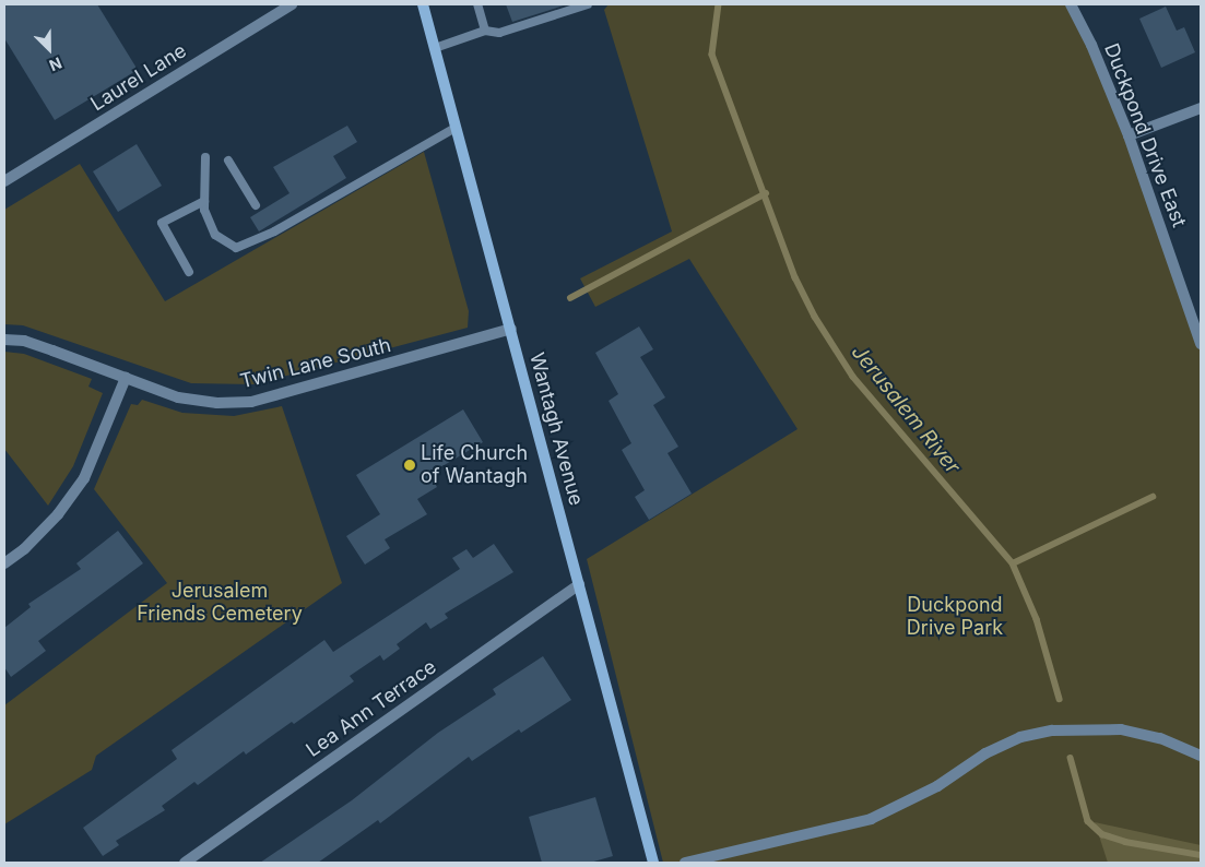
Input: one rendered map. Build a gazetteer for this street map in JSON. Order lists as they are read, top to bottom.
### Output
{
  "streets": {
    "main road": ["Wantagh Avenue"],
    "street": [
      "Laurel Lane",
      "Duckpond Drive East",
      "Twin Lane South",
      "Lea Ann Terrace"
    ]
  },
  "crossings": [
    ["Twin Lane South", "Wantagh Avenue"],
    ["Wantagh Avenue", "Lea Ann Terrace"]
  ],
  "water": ["Jerusalem River"],
  "parks": ["Jerusalem Friends Cemetery", "Duckpond Drive Park"],
  "places": ["Life Church of Wantagh"],
  "north": "bottom right"
}
